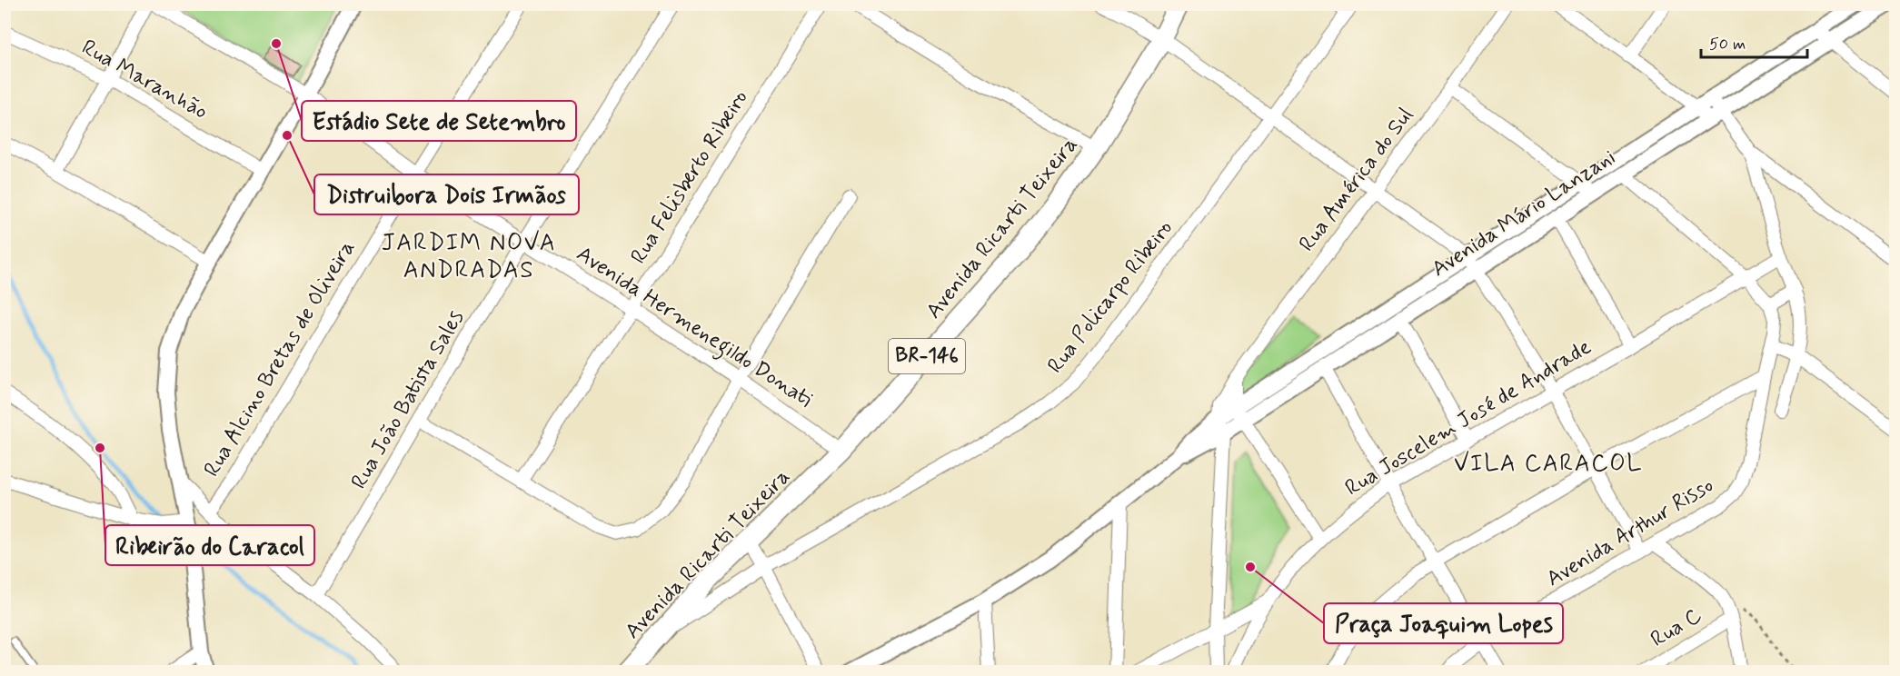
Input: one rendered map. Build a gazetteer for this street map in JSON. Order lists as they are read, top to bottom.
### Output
{
  "streets": {
    "main road": ["Avenida Ricarti Teixeira", "BR-146"],
    "street": [
      "Rua Maranhão",
      "Rua Felisberto Ribeiro",
      "Rua América do Sul",
      "Avenida Mário Lanzani",
      "Rua Policarpo Ribeiro",
      "Avenida Hermenegildo Donati",
      "Rua Alcino Bretas de Oliveira",
      "Rua João Batista Sales",
      "Rua Joscelem José de Andrade",
      "Avenida Arthur Risso",
      "Rua C"
    ]
  },
  "crossings": [
    ["Rua Felisberto Ribeiro", "Avenida Hermenegildo Donati"],
    ["Rua América do Sul", "Avenida Mário Lanzani"],
    ["Avenida Ricarti Teixeira", "Rua Policarpo Ribeiro"],
    ["Avenida Ricarti Teixeira", "Avenida Hermenegildo Donati"],
    ["Avenida Hermenegildo Donati", "Rua Alcino Bretas de Oliveira"],
    ["Avenida Hermenegildo Donati", "Rua João Batista Sales"]
  ],
  "districts": ["JARDIM NOVA ANDRADAS", "VILA CARACOL"],
  "places": [
    "Estádio Sete de Setembro",
    "Distruibora Dois Irmãos",
    "Ribeirão do Caracol",
    "Praça Joaquim Lopes"
  ],
  "scale_bar": "50 m"
}
